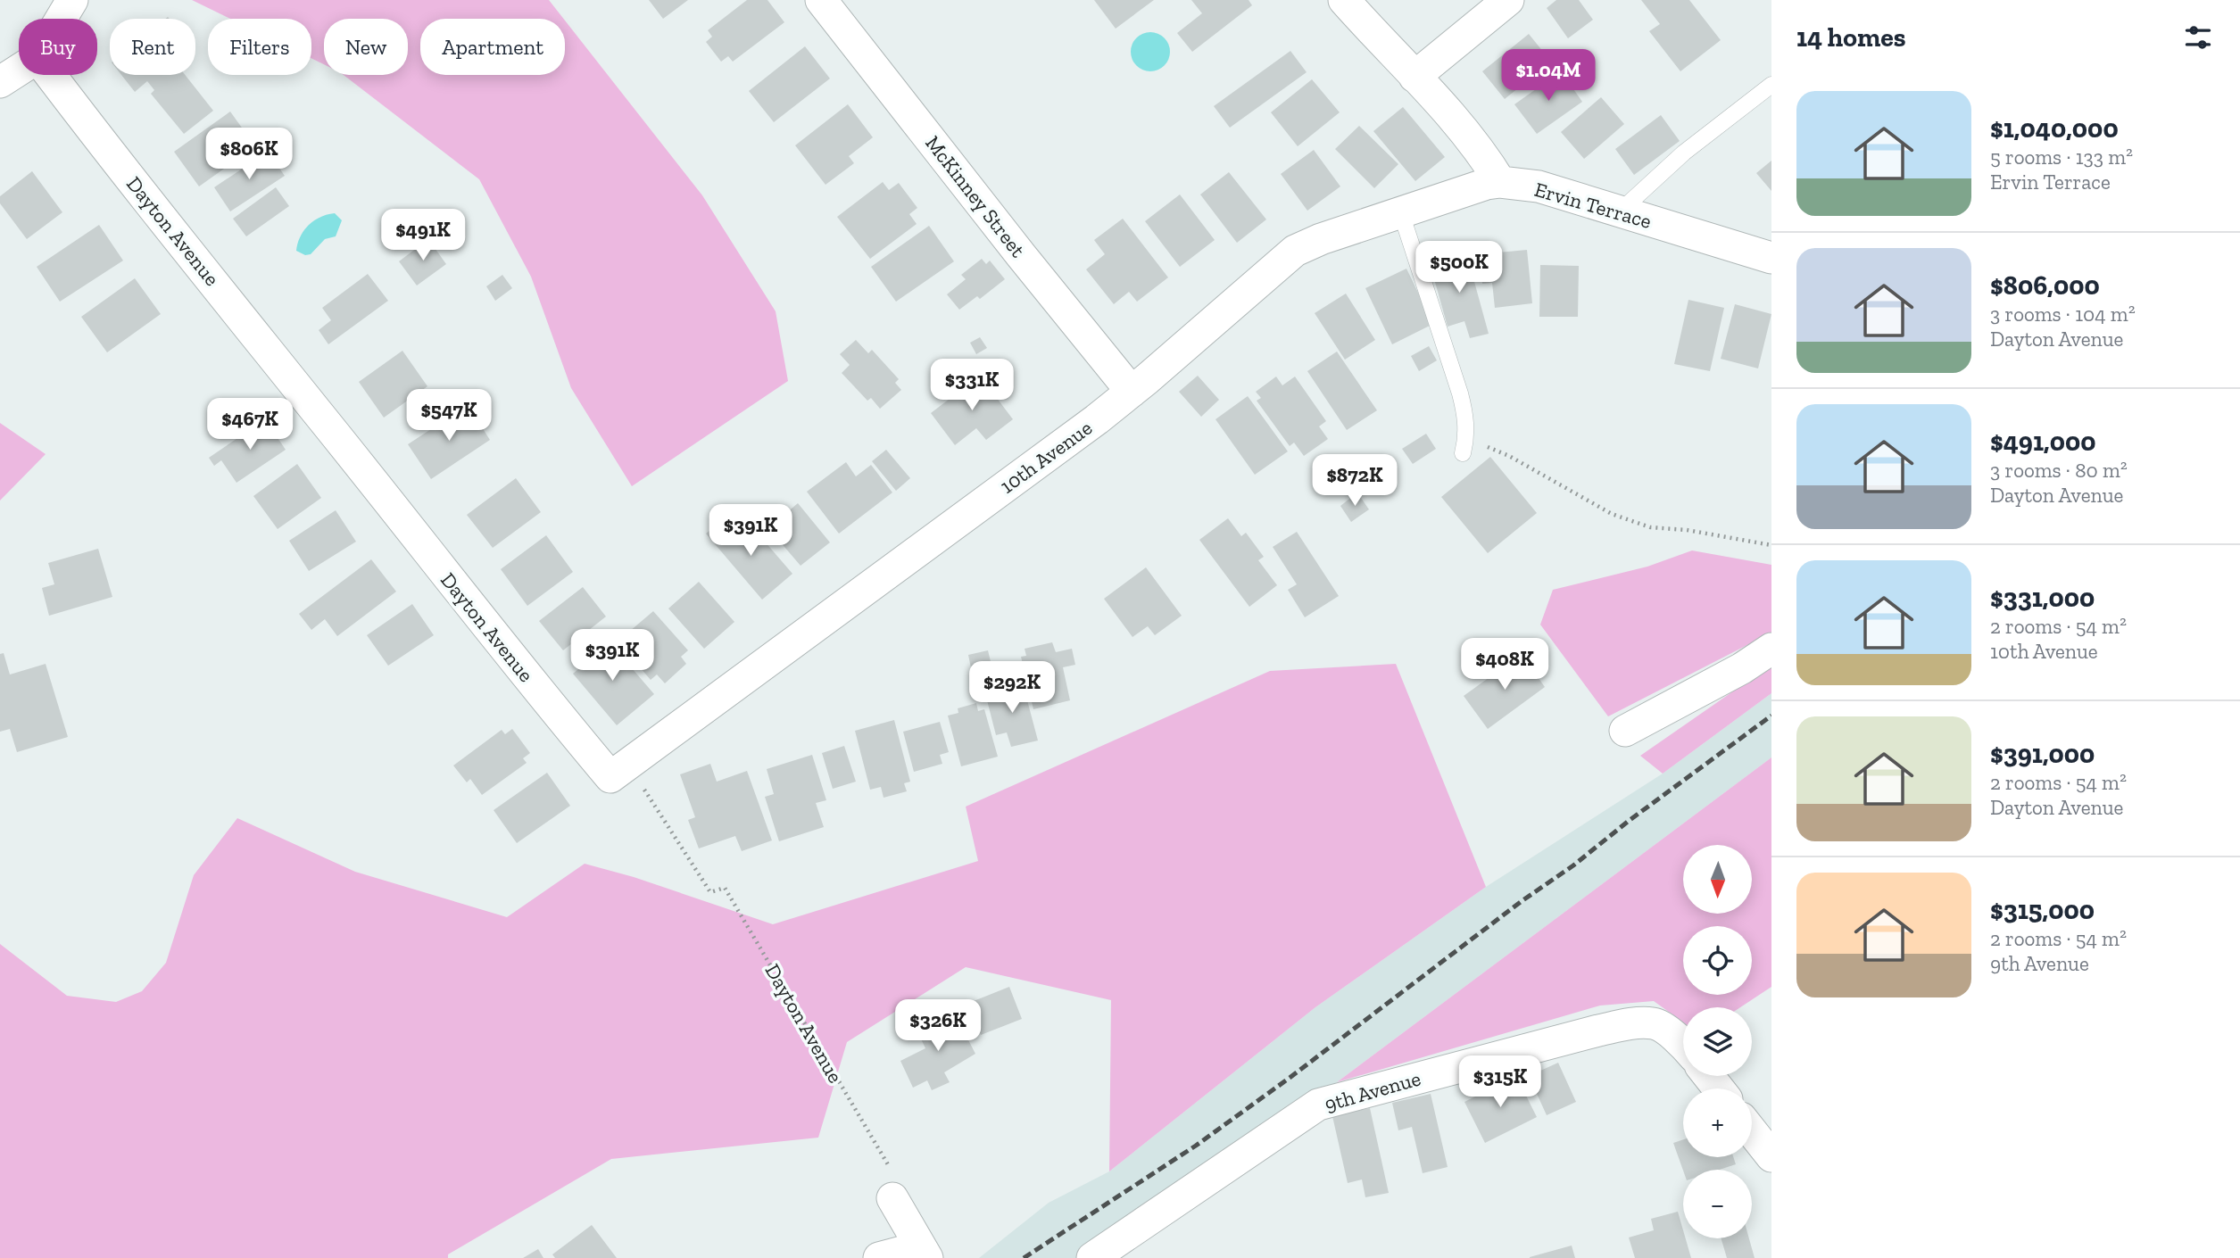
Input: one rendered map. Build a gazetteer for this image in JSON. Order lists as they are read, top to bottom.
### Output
{
  "streets": {
    "street": [
      "McKinney Street",
      "Ervin Terrace",
      "Dayton Avenue",
      "10th Avenue",
      "9th Avenue"
    ]
  },
  "crossings": [
    ["McKinney Street", "10th Avenue"],
    ["Ervin Terrace", "10th Avenue"],
    ["Dayton Avenue", "10th Avenue"]
  ],
  "north": "bottom",
  "page": {
    "heading": "14 homes",
    "chip": [
      "Buy",
      "Rent",
      "Filters",
      "New",
      "Apartment"
    ],
    "price": [
      "$1.04M",
      "$806K",
      "$491K",
      "$500K",
      "$331K",
      "$547K",
      "$467K",
      "$872K",
      "$391K",
      "$391K",
      "$408K",
      "$292K",
      "$326K",
      "$315K"
    ],
    "list": [
      {
        "name": "$1,040,000",
        "note": "5 rooms · 133 m² · Ervin Terrace"
      },
      {
        "name": "$806,000",
        "note": "3 rooms · 104 m² · Dayton Avenue"
      },
      {
        "name": "$491,000",
        "note": "3 rooms · 80 m² · Dayton Avenue"
      },
      {
        "name": "$331,000",
        "note": "2 rooms · 54 m² · 10th Avenue"
      },
      {
        "name": "$391,000",
        "note": "2 rooms · 54 m² · Dayton Avenue"
      },
      {
        "name": "$315,000",
        "note": "2 rooms · 54 m² · 9th Avenue"
      }
    ],
    "map_buttons": ["+", "−"]
  }
}
